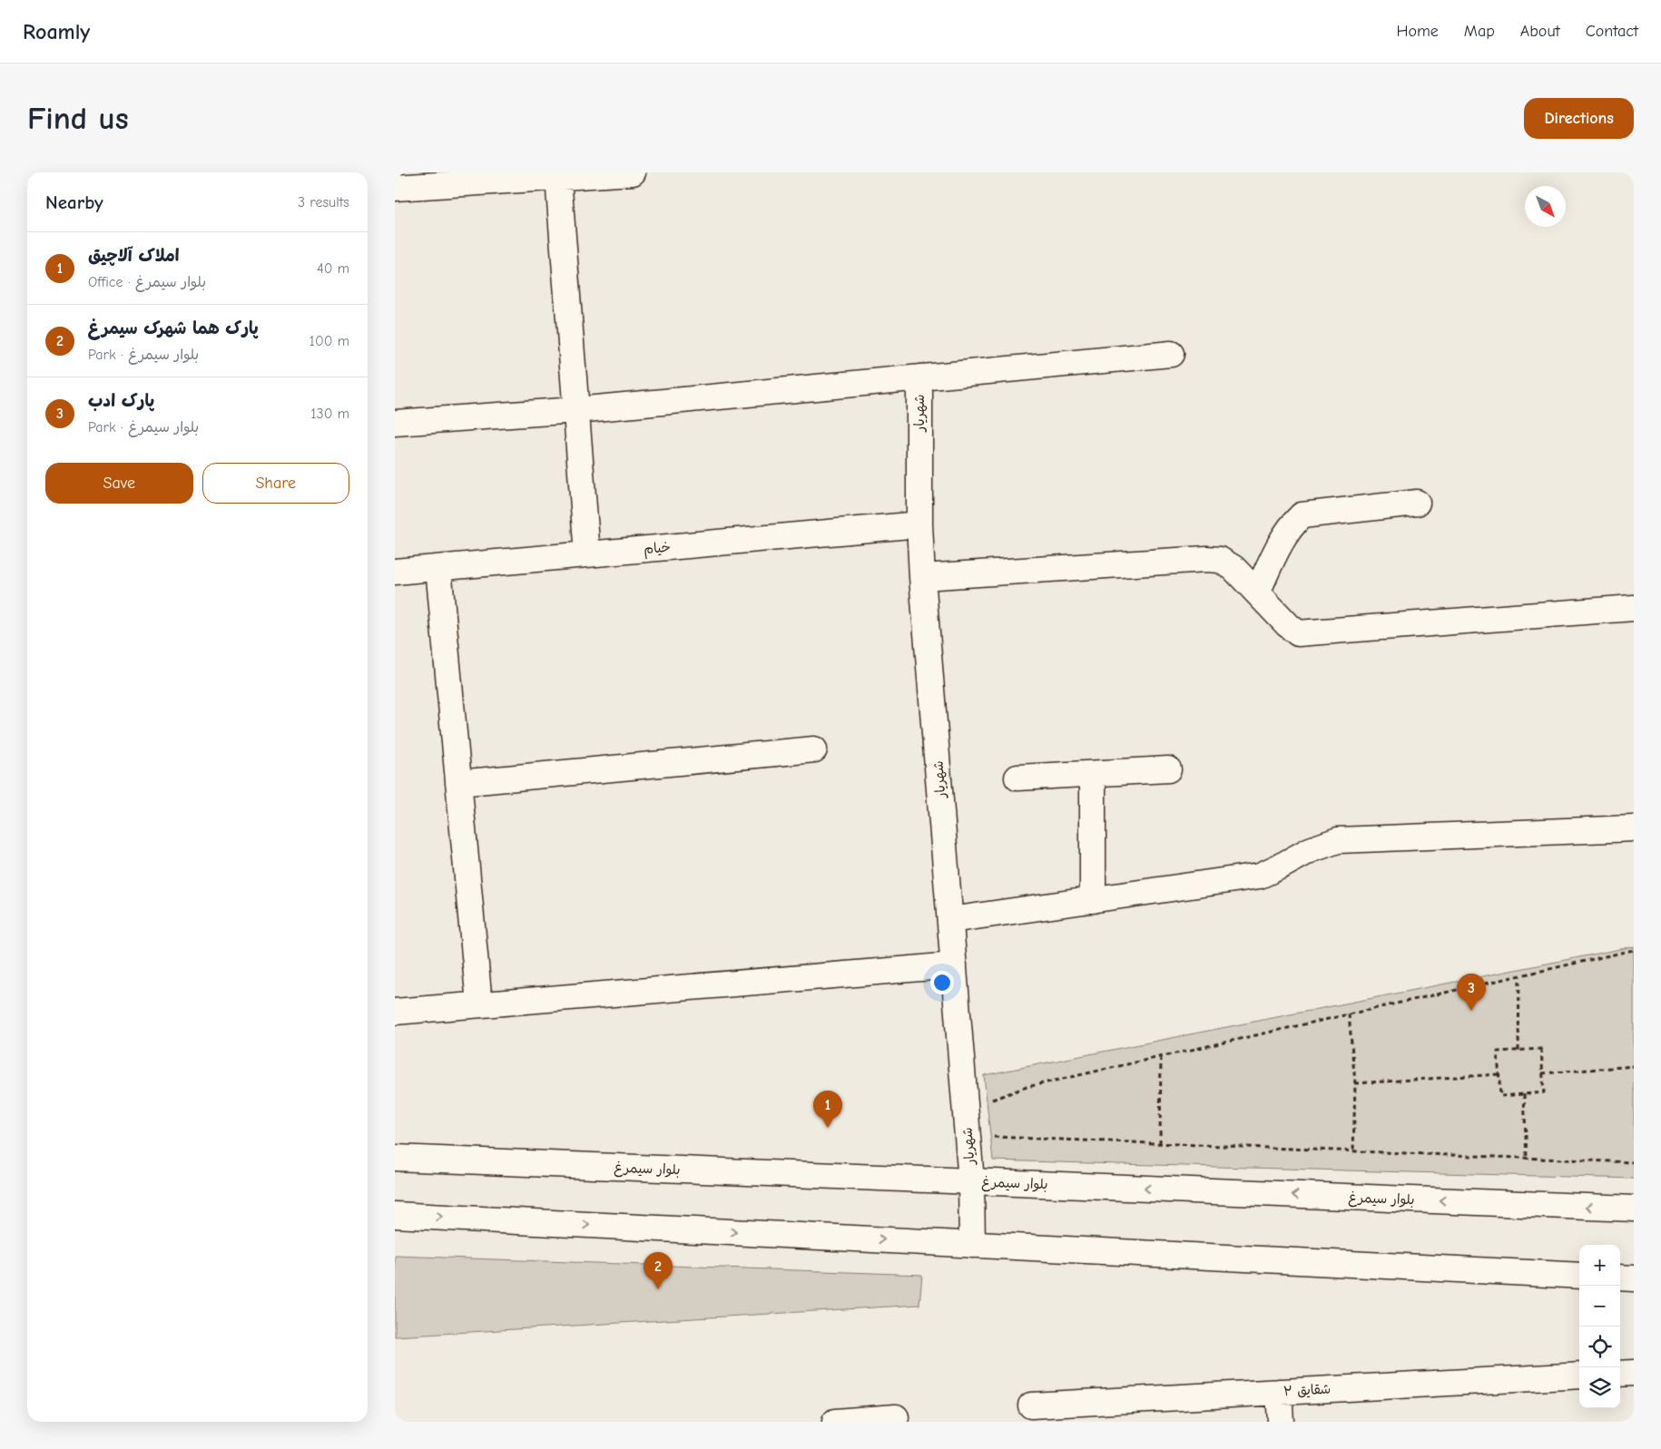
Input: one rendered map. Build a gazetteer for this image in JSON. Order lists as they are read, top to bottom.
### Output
{
  "streets": {
    "street": [
      "شهریار",
      "خیام",
      "بلوار سیمرغ",
      "شقایق ۲"
    ]
  },
  "crossings": [
    ["شهریار", "خیام"],
    ["شهریار", "بلوار سیمرغ"]
  ],
  "north": "bottom right",
  "page": {
    "header": "Roamly",
    "nav": [
      "Home",
      "Map",
      "About",
      "Contact"
    ],
    "buttons": [
      "Directions",
      ["Save", "Share"]
    ],
    "title": "Find us",
    "heading": ["Nearby", "3 results"],
    "list": [
      {
        "mark": "1",
        "name": "املاک آلاچیق",
        "note": "Office · بلوار سیمرغ",
        "value": "40 m"
      },
      {
        "mark": "2",
        "name": "پارک هما شهرک سیمرغ",
        "note": "Park · بلوار سیمرغ",
        "value": "100 m"
      },
      {
        "mark": "3",
        "name": "پارک ادب",
        "note": "Park · بلوار سیمرغ",
        "value": "130 m"
      }
    ],
    "pins": ["3", "1", "2"],
    "map_buttons": ["+", "−"]
  }
}
